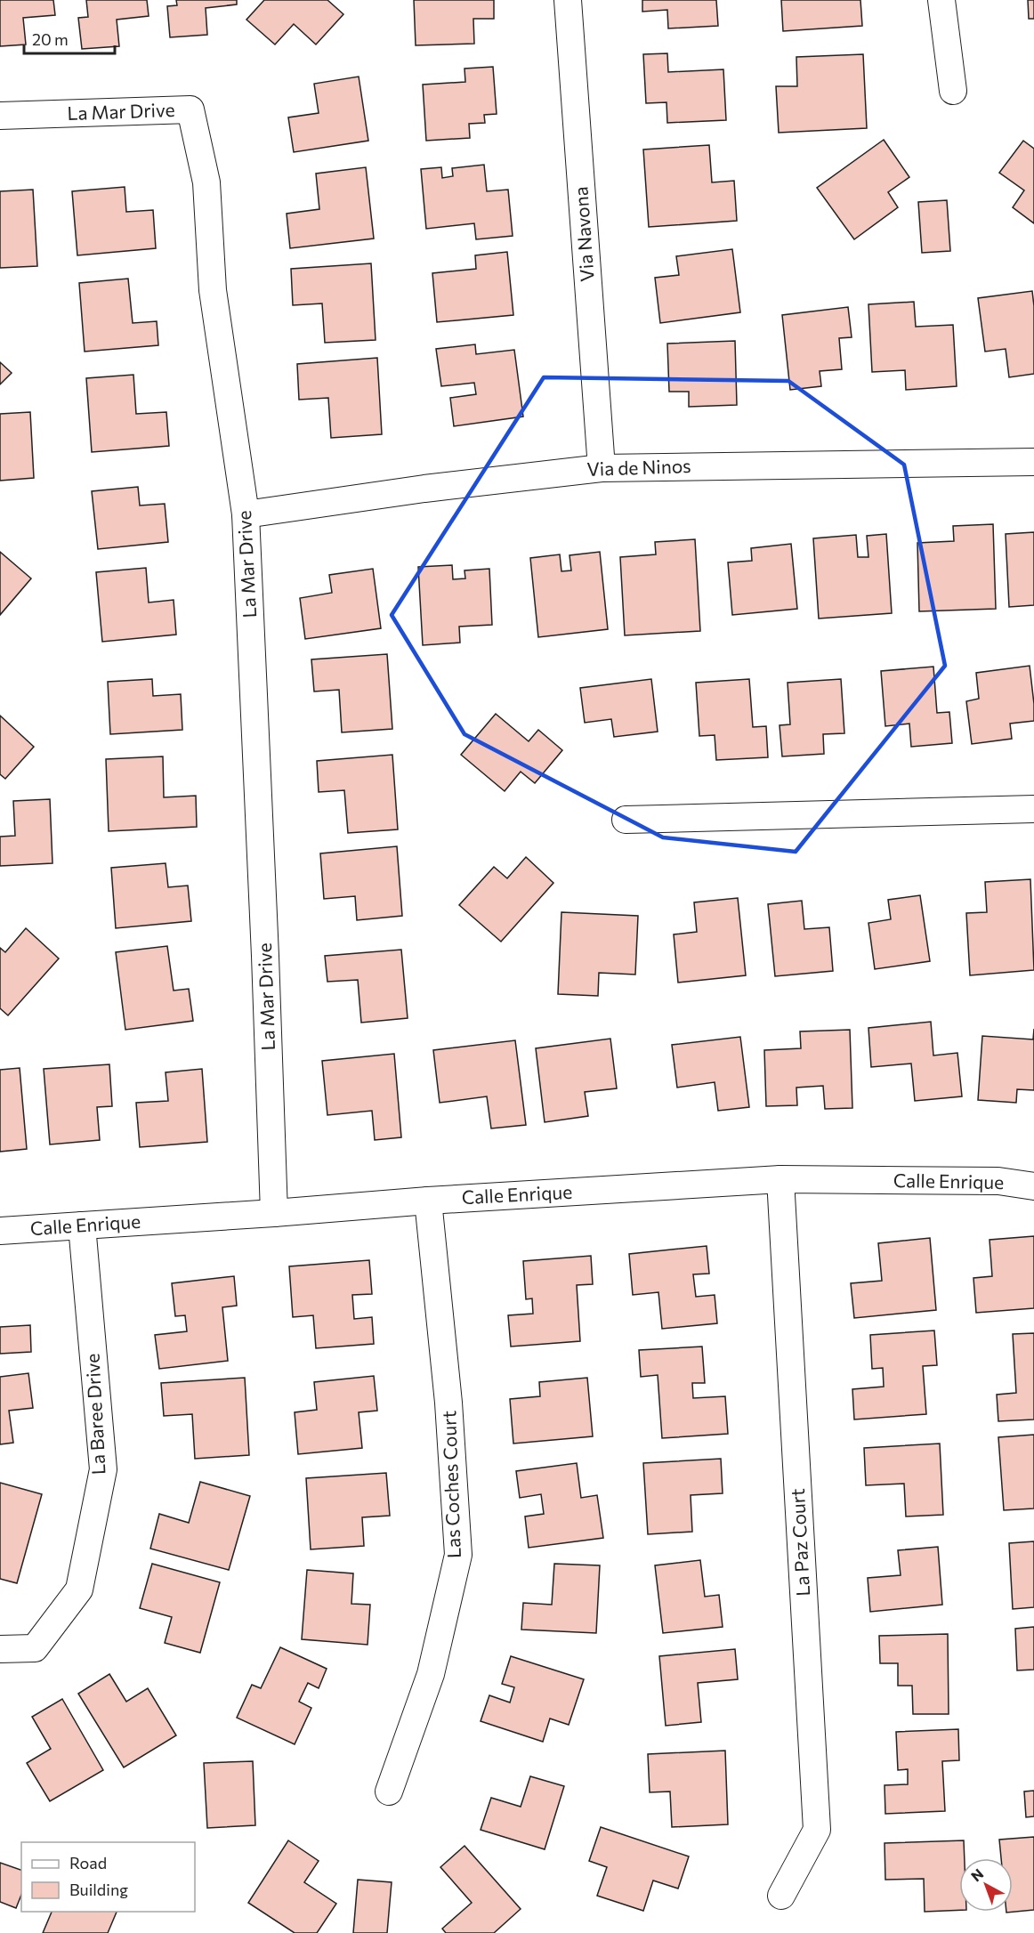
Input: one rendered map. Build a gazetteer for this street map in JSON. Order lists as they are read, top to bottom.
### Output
{
  "streets": {
    "street": [
      "La Mar Drive",
      "Via Navona",
      "Via de Ninos",
      "Calle Enrique",
      "La Baree Drive",
      "Las Coches Court",
      "La Paz Court"
    ]
  },
  "crossings": [
    ["La Mar Drive", "Via de Ninos"],
    ["La Mar Drive", "Calle Enrique"],
    ["Via Navona", "Via de Ninos"],
    ["Calle Enrique", "La Baree Drive"],
    ["Calle Enrique", "Las Coches Court"],
    ["Calle Enrique", "La Paz Court"]
  ],
  "legend": ["Road", "Building"],
  "scale_bar": "20 m",
  "north": "top left"
}
